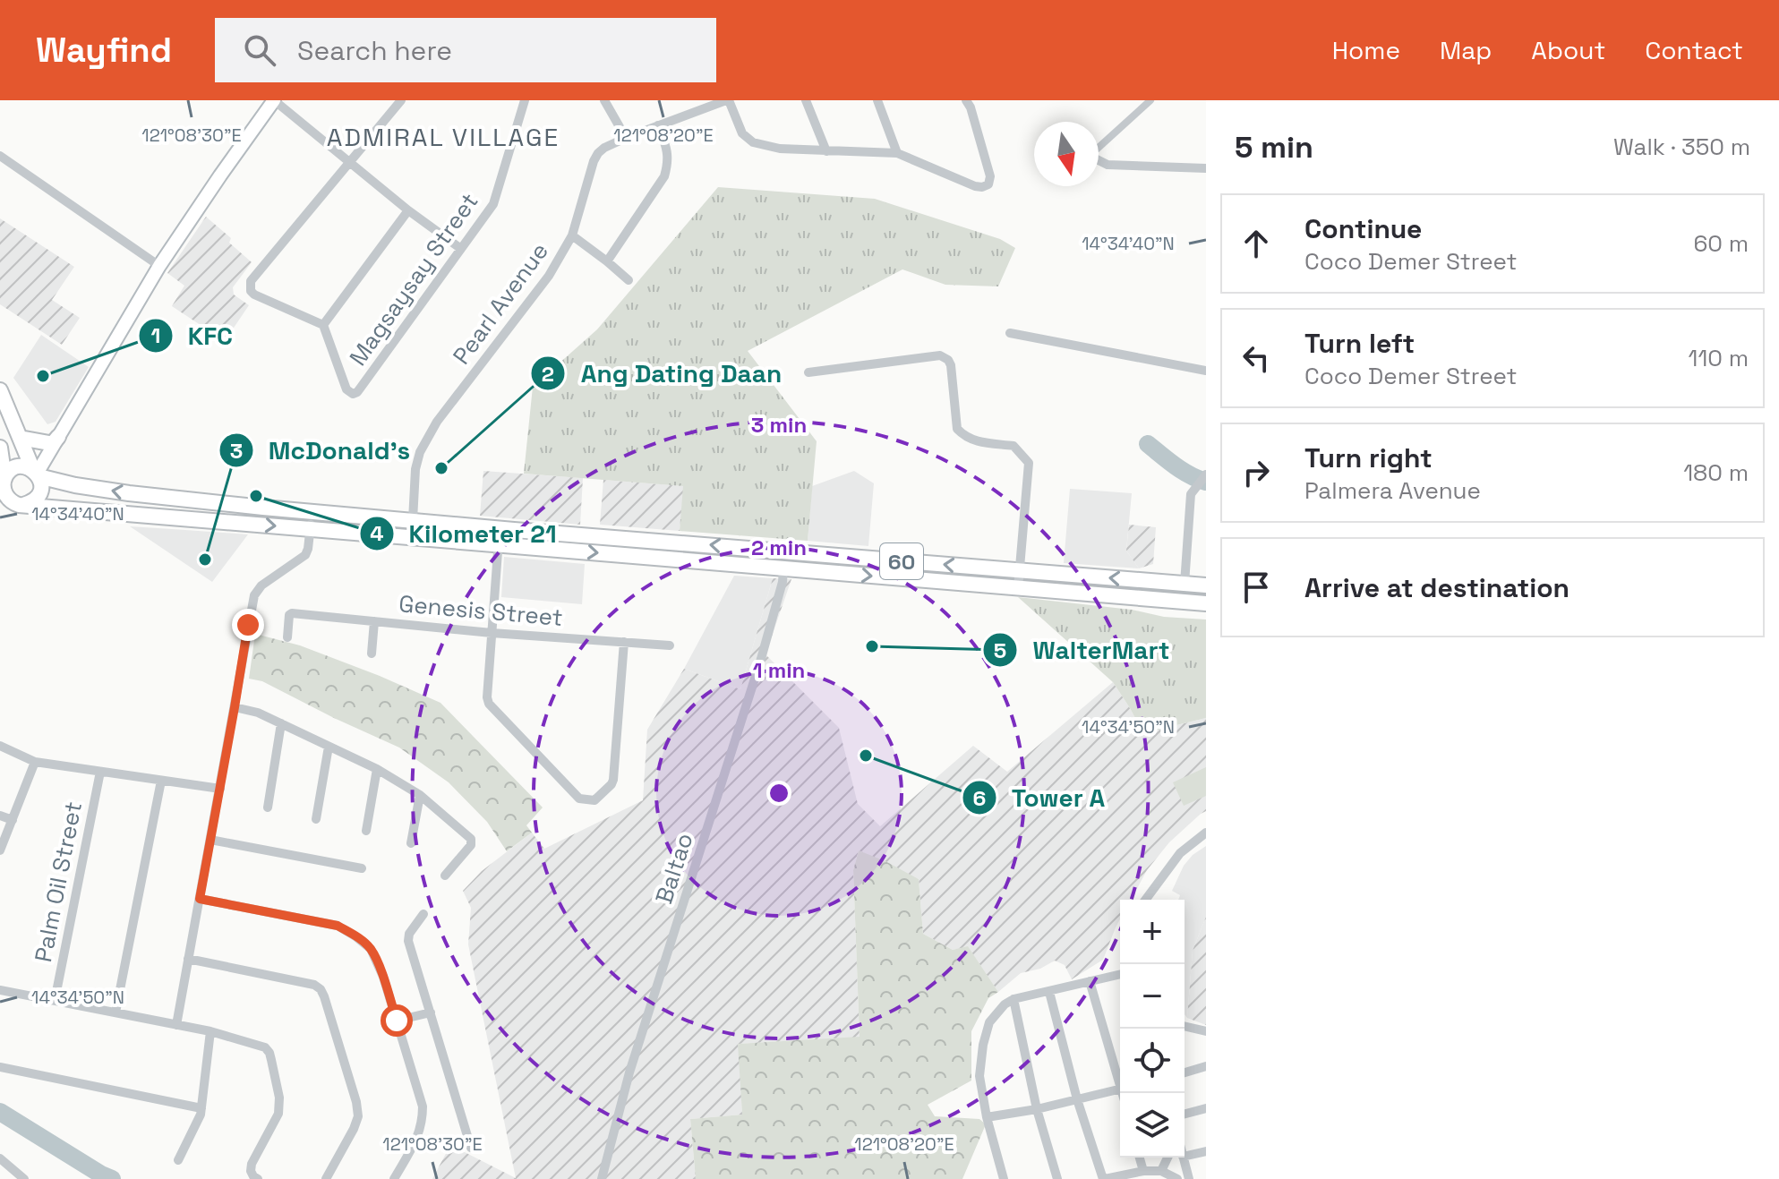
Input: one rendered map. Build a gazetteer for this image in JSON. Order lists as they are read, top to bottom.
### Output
{
  "streets": {
    "main road": ["60"],
    "street": [
      "Magsaysay Street",
      "Pearl Avenue",
      "Genesis Street",
      "Baltao",
      "Palm Oil Street"
    ]
  },
  "crossings": [
    ["Pearl Avenue", "60"],
    ["60", "Baltao"]
  ],
  "districts": ["ADMIRAL VILLAGE"],
  "places": [
    "KFC",
    "Ang Dating Daan",
    "Kilometer 21",
    "McDonald's",
    "WalterMart",
    "Tower A"
  ],
  "north": "bottom",
  "page": {
    "header": "Wayfind",
    "search": "Search here",
    "nav": [
      "Home",
      "Map",
      "About",
      "Contact"
    ],
    "heading": ["5 min", "Walk · 350 m"],
    "list": [
      ["Continue", "Coco Demer Street", "60 m"],
      ["Turn left", "Coco Demer Street", "110 m"],
      ["Turn right", "Palmera Avenue", "180 m"],
      "Arrive at destination"
    ],
    "map_buttons": ["+", "−"]
  },
  "coordinates": [
    "121°08'30\"E",
    "121°08'20\"E",
    "14°34'40\"N",
    "14°34'50\"N"
  ],
  "rings": ["3 min", "2 min", "1 min"]
}
